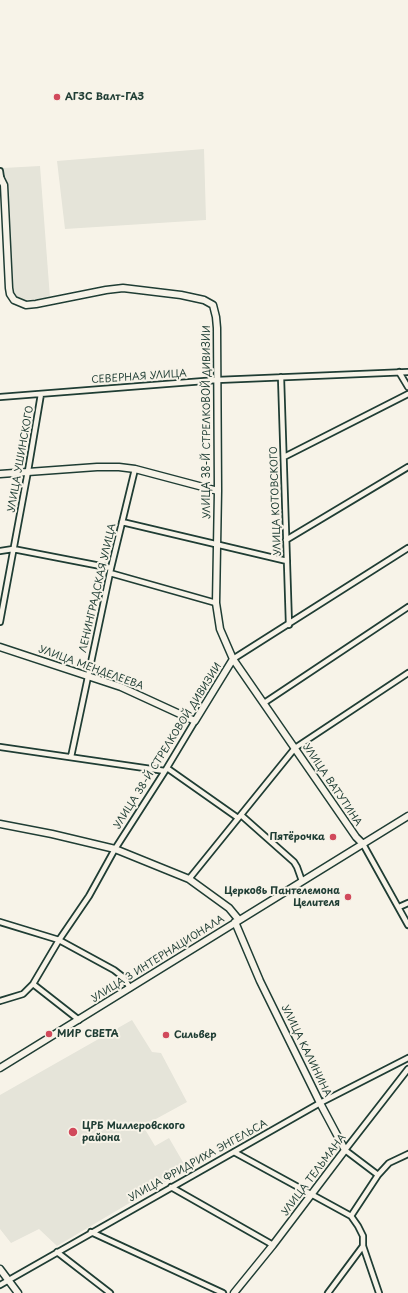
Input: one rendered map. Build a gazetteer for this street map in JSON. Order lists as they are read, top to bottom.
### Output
{
  "streets": {
    "street": [
      "СЕВЕРНАЯ УЛИЦА",
      "УЛИЦА 38-Й СТРЕЛКОВОЙ ДИВИЗИИ",
      "УЛИЦА УШИНСКОГО",
      "УЛИЦА КОТОВСКОГО",
      "ЛЕНИНГРАДСКАЯ УЛИЦА",
      "УЛИЦА МЕНДЕЛЕЕВА",
      "УЛИЦА ВАТУТИНА",
      "УЛИЦА 3 ИНТЕРНАЦИОНАЛА",
      "УЛИЦА КАЛИНИНА",
      "УЛИЦА ФРИДРИХА ЭНГЕЛЬСА",
      "УЛИЦА ТЕЛЬМАНА"
    ]
  },
  "crossings": [
    ["СЕВЕРНАЯ УЛИЦА", "УЛИЦА 38-Й СТРЕЛКОВОЙ ДИВИЗИИ"],
    ["СЕВЕРНАЯ УЛИЦА", "УЛИЦА УШИНСКОГО"],
    ["СЕВЕРНАЯ УЛИЦА", "УЛИЦА КОТОВСКОГО"],
    ["УЛИЦА 38-Й СТРЕЛКОВОЙ ДИВИЗИИ", "УЛИЦА МЕНДЕЛЕЕВА"],
    ["УЛИЦА 38-Й СТРЕЛКОВОЙ ДИВИЗИИ", "УЛИЦА ВАТУТИНА"],
    ["УЛИЦА 38-Й СТРЕЛКОВОЙ ДИВИЗИИ", "УЛИЦА КАЛИНИНА"],
    ["ЛЕНИНГРАДСКАЯ УЛИЦА", "УЛИЦА МЕНДЕЛЕЕВА"],
    ["УЛИЦА ВАТУТИНА", "УЛИЦА 3 ИНТЕРНАЦИОНАЛА"],
    ["УЛИЦА 3 ИНТЕРНАЦИОНАЛА", "УЛИЦА КАЛИНИНА"],
    ["УЛИЦА КАЛИНИНА", "УЛИЦА ФРИДРИХА ЭНГЕЛЬСА"],
    ["УЛИЦА КАЛИНИНА", "УЛИЦА ТЕЛЬМАНА"]
  ],
  "places": [
    "АГЗС Валт-ГАЗ",
    "Пятёрочка",
    "Церковь Пантелемона Целителя",
    "МИР СВЕТА",
    "Сильвер",
    "ЦРБ Миллеровского района"
  ]
}
